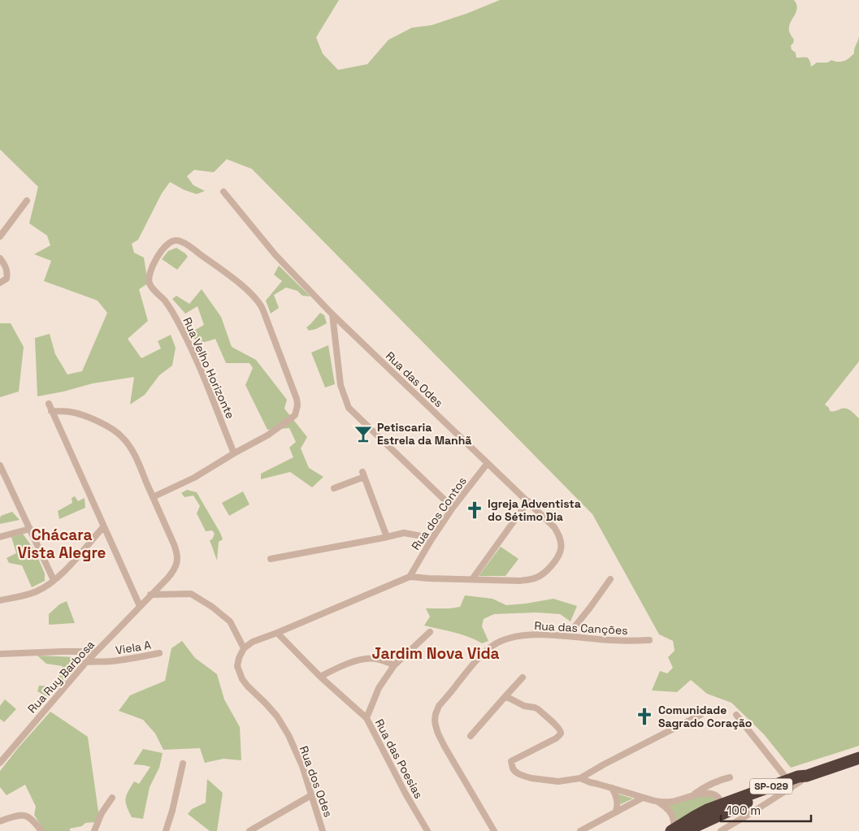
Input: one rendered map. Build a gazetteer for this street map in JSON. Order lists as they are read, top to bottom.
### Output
{
  "streets": {
    "highway": ["SP-029"],
    "street": [
      "Rua Velho Horizonte",
      "Rua das Odes",
      "Rua dos Contos",
      "Rua das Canções",
      "Viela A",
      "Rua Ruy Barbosa",
      "Rua das Poesias",
      "Rua dos Odes"
    ]
  },
  "crossings": [
    ["Rua Velho Horizonte", "Rua Ruy Barbosa"],
    ["Rua das Odes", "Rua dos Contos"],
    ["Rua das Odes", "Rua das Poesias"],
    ["Viela A", "Rua Ruy Barbosa"]
  ],
  "districts": ["Chácara Vista Alegre", "Jardim Nova Vida"],
  "places": {
    "bar": ["Petiscaria Estrela da Manhã"],
    "church": ["Igreja Adventista do Sétimo Dia", "Comunidade Sagrado Coração"]
  },
  "scale_bar": "100 m"
}
